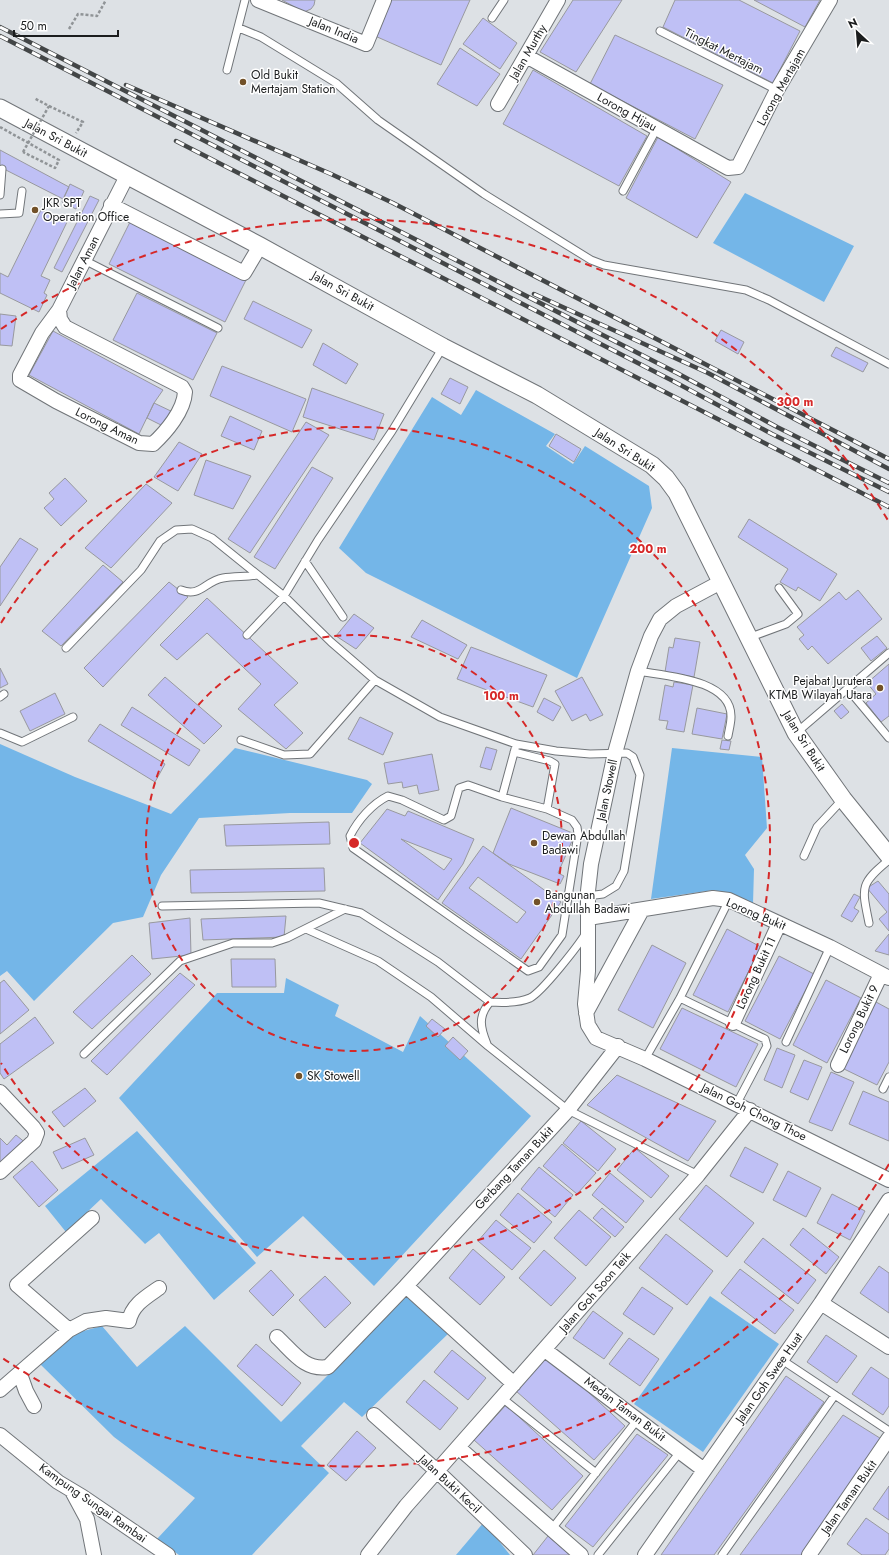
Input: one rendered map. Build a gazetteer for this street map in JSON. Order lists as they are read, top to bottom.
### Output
{
  "streets": {
    "street": [
      "Jalan India",
      "Jalan Murthy",
      "Lorong Mertajam",
      "Lorong Hijau",
      "Jalan Sri Bukit",
      "Jalan Aman",
      "Lorong Aman",
      "Jalan Stowell",
      "Lorong Bukit",
      "Lorong Bukit 11",
      "Lorong Bukit 9",
      "Jalan Goh Chong Thoe",
      "Gerbang Taman Bukit",
      "Jalan Goh Soon Teik",
      "Jalan Goh Swee Huat",
      "Medan Taman Bukit",
      "Jalan Bukit Kecil",
      "Jalan Taman Bukit",
      "Kampung Sungai Rambai"
    ],
    "lane": ["Tingkat Mertajam"]
  },
  "crossings": [
    ["Tingkat Mertajam", "Lorong Mertajam"],
    ["Jalan Murthy", "Lorong Hijau"],
    ["Lorong Mertajam", "Lorong Hijau"],
    ["Jalan Sri Bukit", "Jalan Aman"],
    ["Jalan Sri Bukit", "Jalan Stowell"],
    ["Jalan Aman", "Lorong Aman"],
    ["Jalan Stowell", "Lorong Bukit"],
    ["Jalan Stowell", "Jalan Goh Chong Thoe"],
    ["Jalan Stowell", "Gerbang Taman Bukit"],
    ["Lorong Bukit", "Lorong Bukit 11"],
    ["Lorong Bukit", "Lorong Bukit 9"],
    ["Jalan Goh Chong Thoe", "Gerbang Taman Bukit"],
    ["Jalan Goh Chong Thoe", "Jalan Goh Soon Teik"],
    ["Jalan Goh Soon Teik", "Medan Taman Bukit"],
    ["Jalan Goh Soon Teik", "Jalan Bukit Kecil"],
    ["Jalan Goh Swee Huat", "Medan Taman Bukit"]
  ],
  "places": [
    "Old Bukit Mertajam Station",
    "JKR SPT Operation Office",
    "Pejabat Jurutera KTMB Wilayah Utara",
    "Dewan Abdullah Badawi",
    "Bangunan Abdullah Badawi",
    "SK Stowell"
  ],
  "scale_bar": "50 m",
  "north": "top left",
  "rings": ["300 m", "200 m", "100 m"]
}
